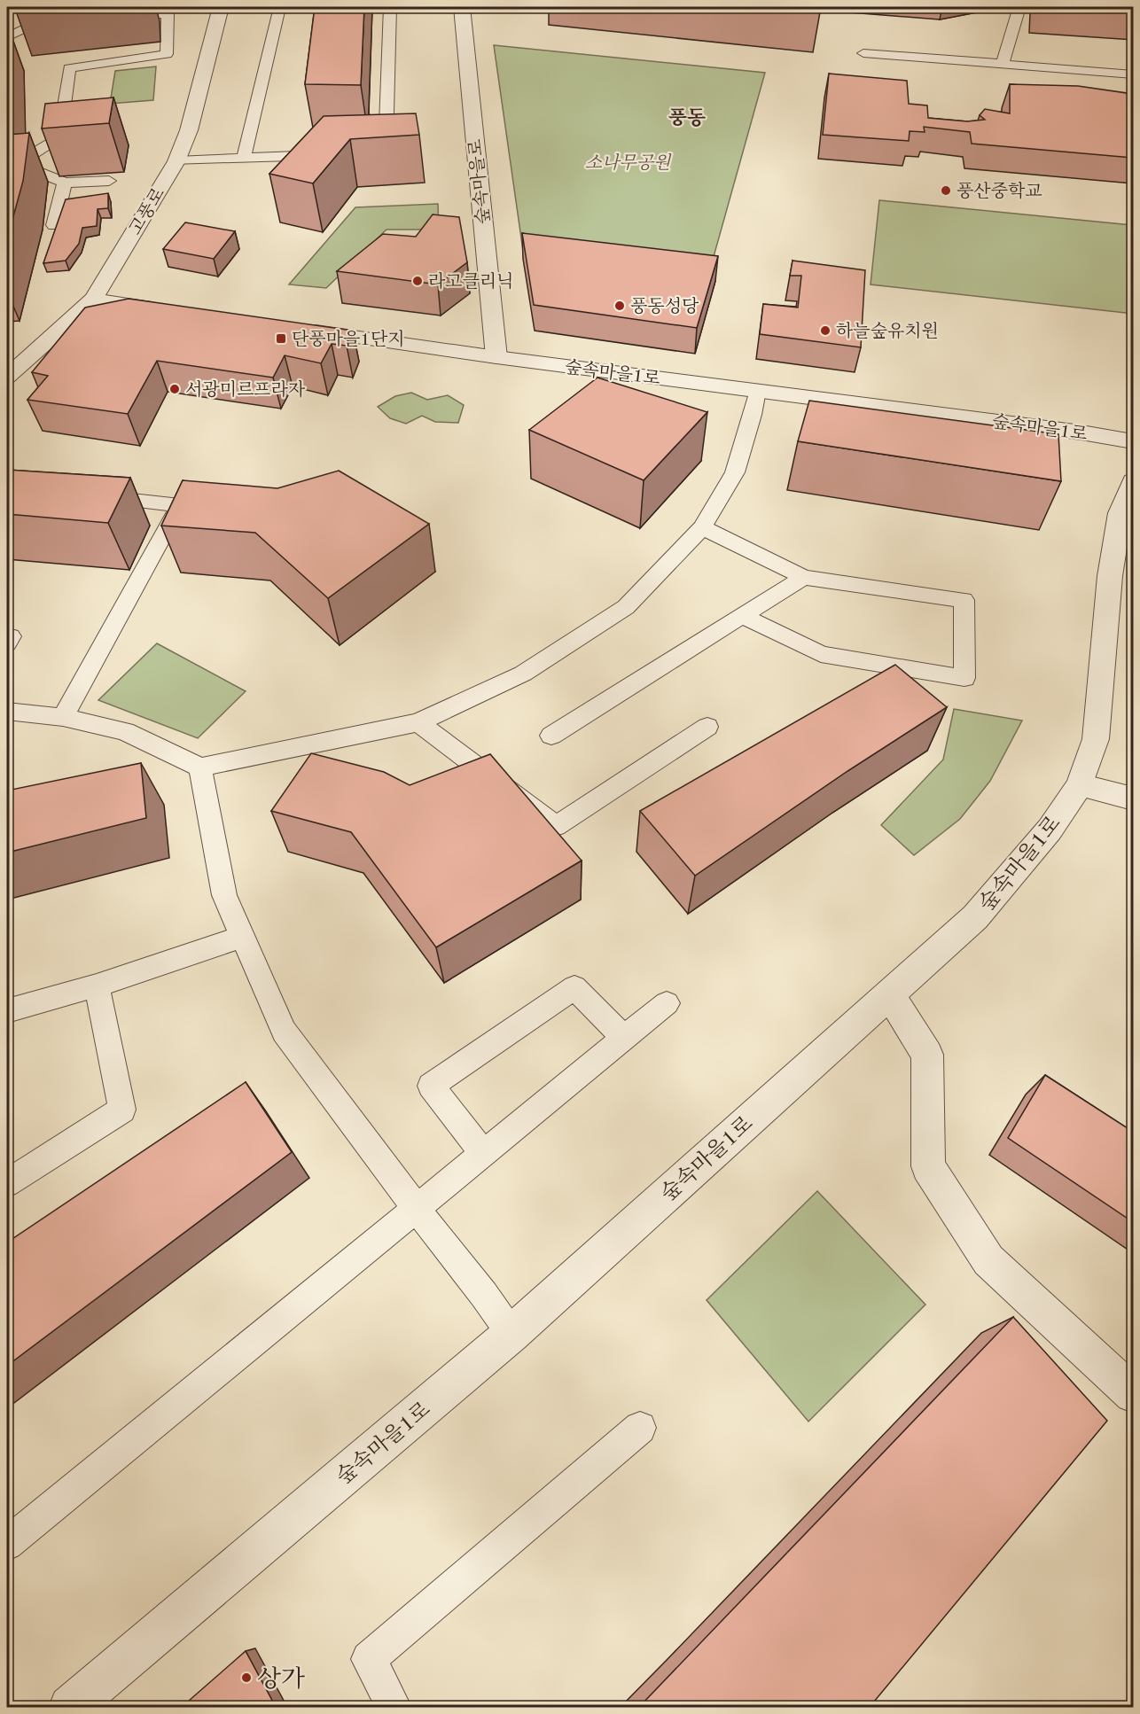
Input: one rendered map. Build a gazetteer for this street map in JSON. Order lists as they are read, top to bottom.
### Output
{
  "streets": {
    "street": ["숲속마을로", "고풍로", "숲속마을1로"]
  },
  "crossings": [
    ["숲속마을로", "숲속마을1로"]
  ],
  "districts": ["풍동"],
  "parks": ["소나무공원"],
  "places": {
    "other": [
      "풍산중학교",
      "라고클리닉",
      "풍동성당",
      "하늘숲유치원",
      "서광미르프라자",
      "상가"
    ],
    "transit": ["단풍마을1단지"]
  }
}
